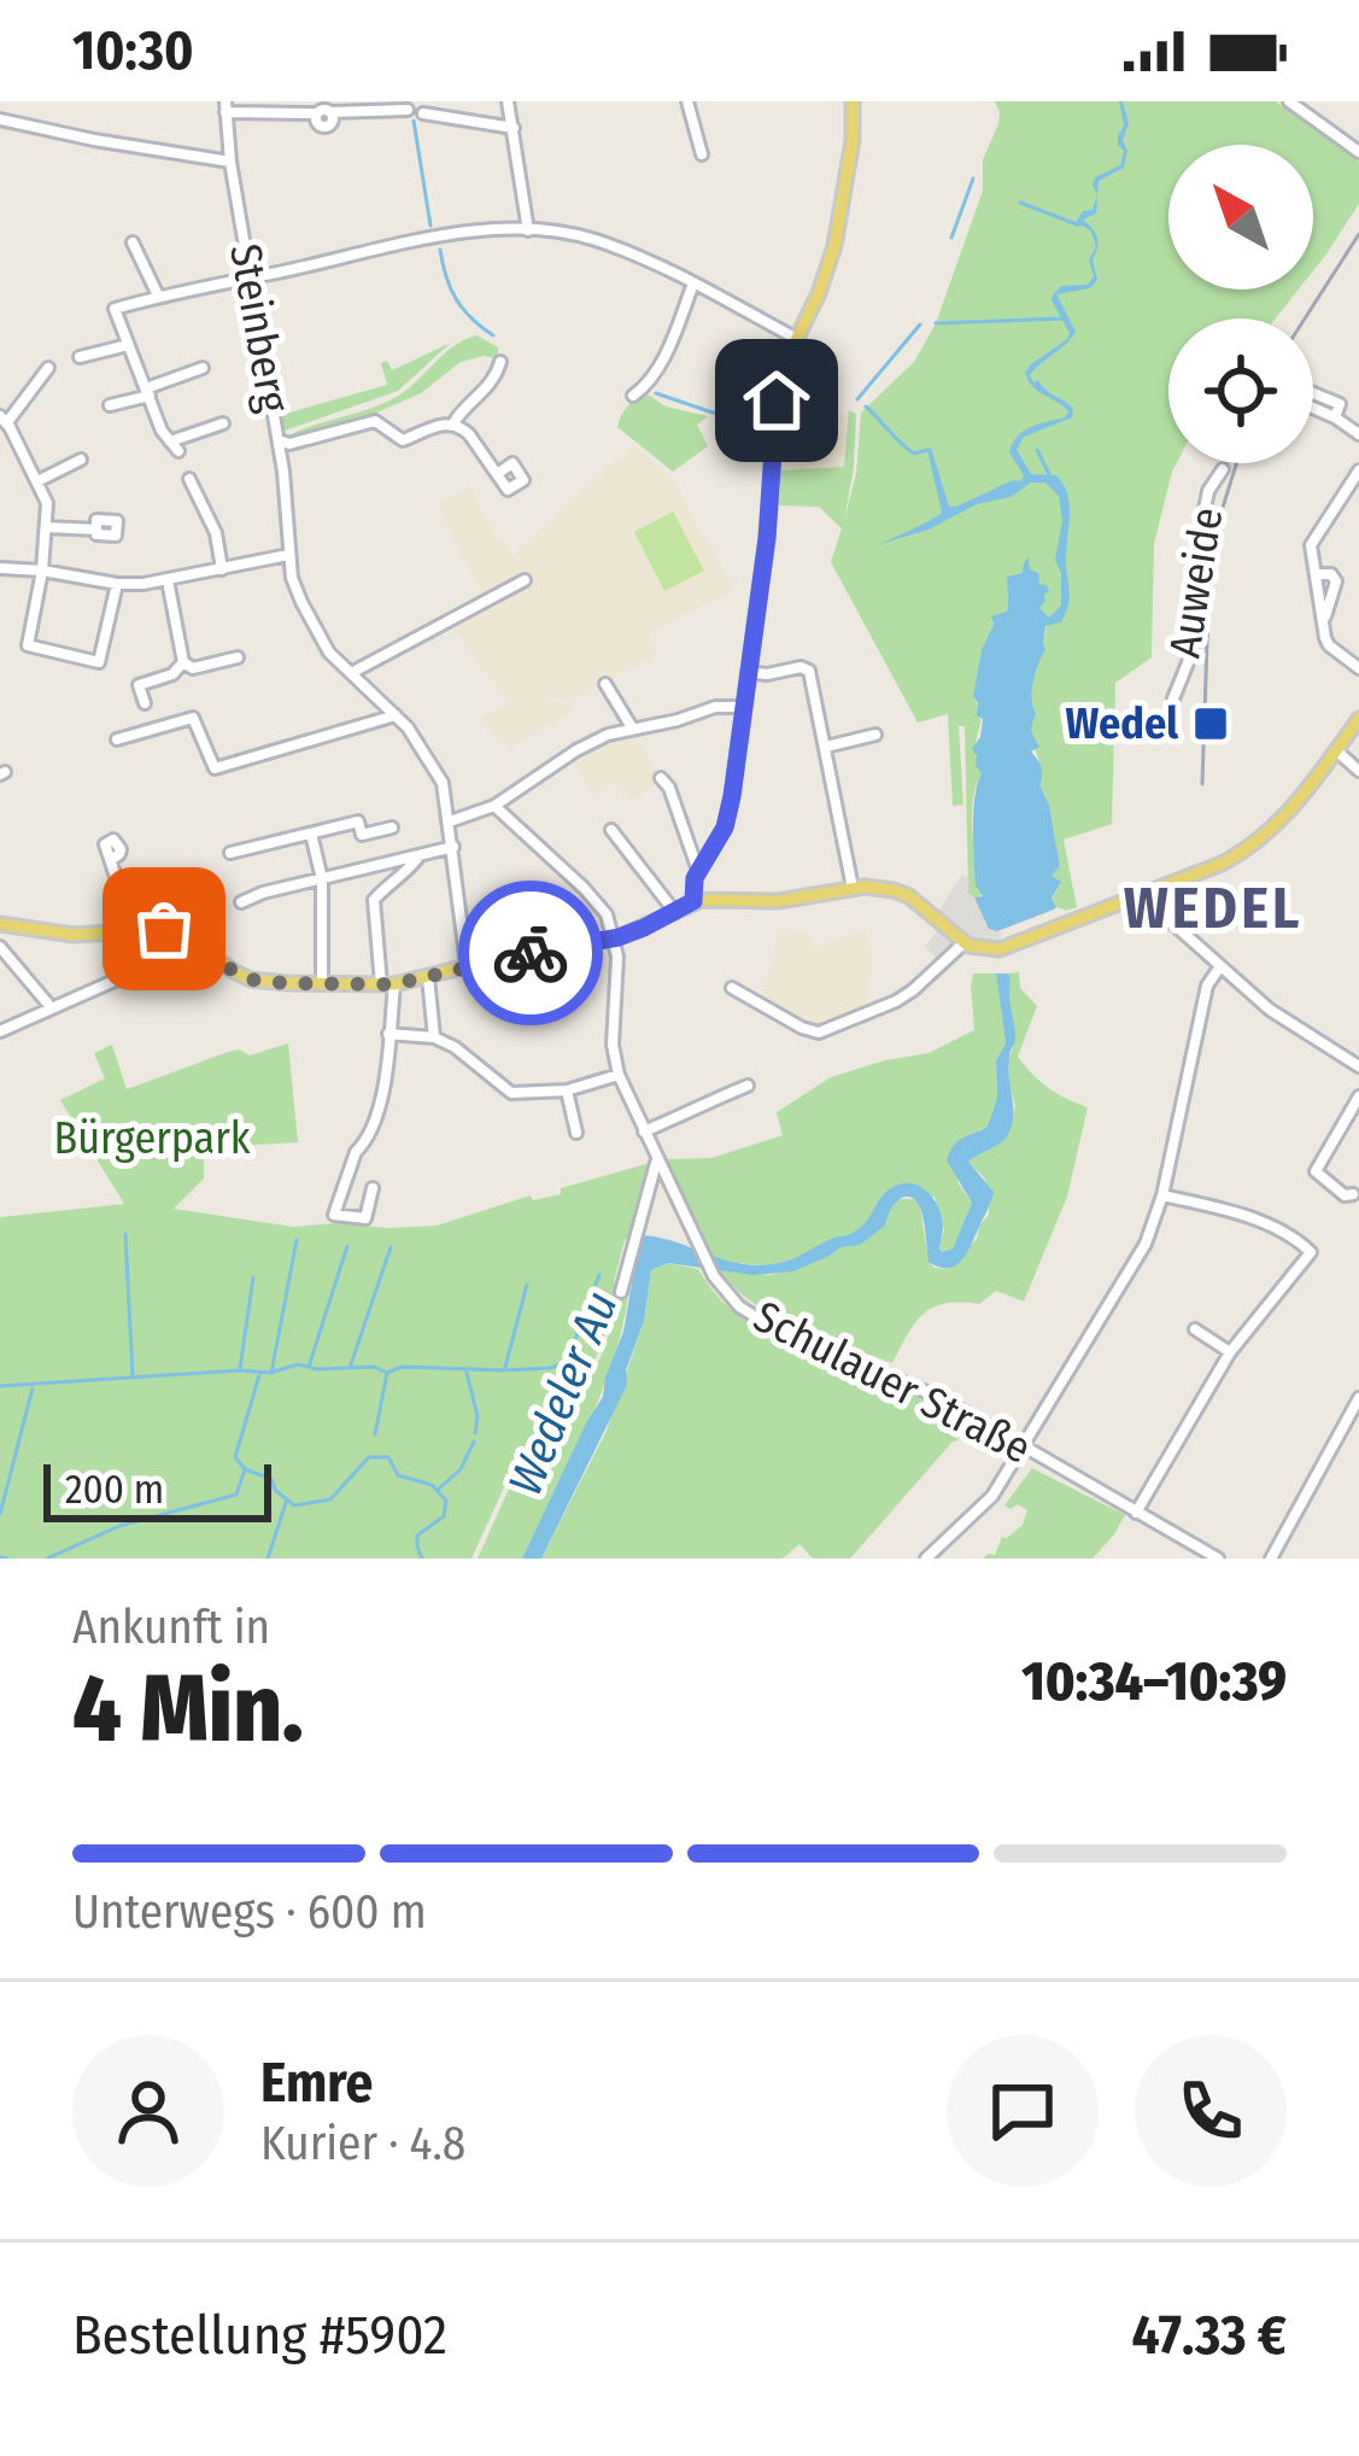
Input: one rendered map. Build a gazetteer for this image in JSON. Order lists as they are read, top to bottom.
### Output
{
  "streets": {
    "street": ["Steinberg", "Auweide", "Schulauer Straße"]
  },
  "districts": ["WEDEL"],
  "water": ["Wedeler Au"],
  "parks": ["Bürgerpark"],
  "places": {
    "transit": ["Wedel"]
  },
  "scale_bar": "200 m",
  "north": "top left",
  "page": {
    "status": "10:30",
    "scale": "200 m",
    "heading": ["4 Min.", "Ankunft in", "10:34–10:39"],
    "panel": [
      "Emre",
      "Kurier · 4.8",
      "Bestellung #5902",
      "47.33 €"
    ],
    "bar": "Unterwegs · 600 m"
  }
}
